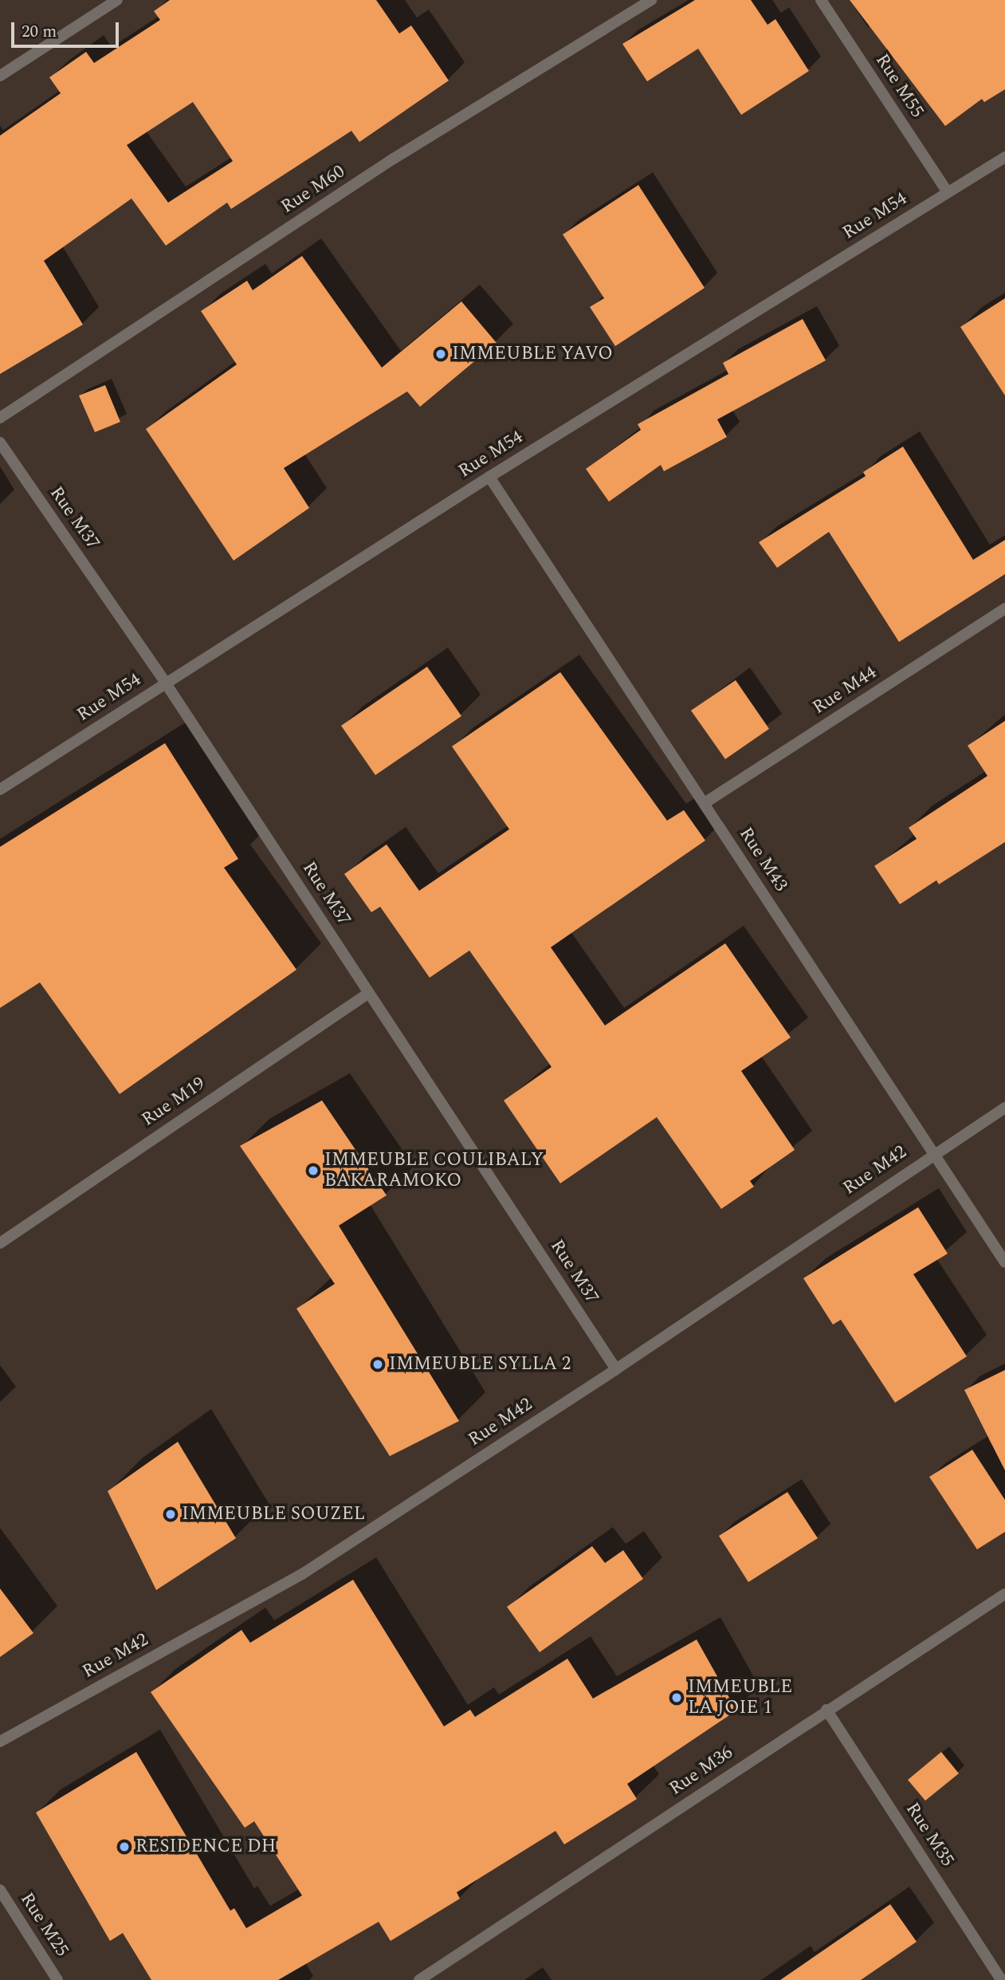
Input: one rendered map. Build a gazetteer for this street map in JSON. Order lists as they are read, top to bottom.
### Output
{
  "streets": {
    "street": [
      "Rue M55",
      "Rue M60",
      "Rue M54",
      "Rue M37",
      "Rue M44",
      "Rue M43",
      "Rue M19",
      "Rue M42",
      "Rue M36",
      "Rue M35",
      "Rue M25"
    ]
  },
  "crossings": [
    ["Rue M55", "Rue M54"],
    ["Rue M54", "Rue M37"],
    ["Rue M54", "Rue M43"],
    ["Rue M37", "Rue M19"],
    ["Rue M37", "Rue M42"],
    ["Rue M44", "Rue M43"],
    ["Rue M43", "Rue M42"],
    ["Rue M36", "Rue M35"]
  ],
  "places": [
    "IMMEUBLE YAVO",
    "IMMEUBLE COULIBALY BAKARAMOKO",
    "IMMEUBLE SYLLA 2",
    "IMMEUBLE SOUZEL",
    "IMMEUBLE LA JOIE 1",
    "RESIDENCE DH"
  ],
  "scale_bar": "20 m"
}
